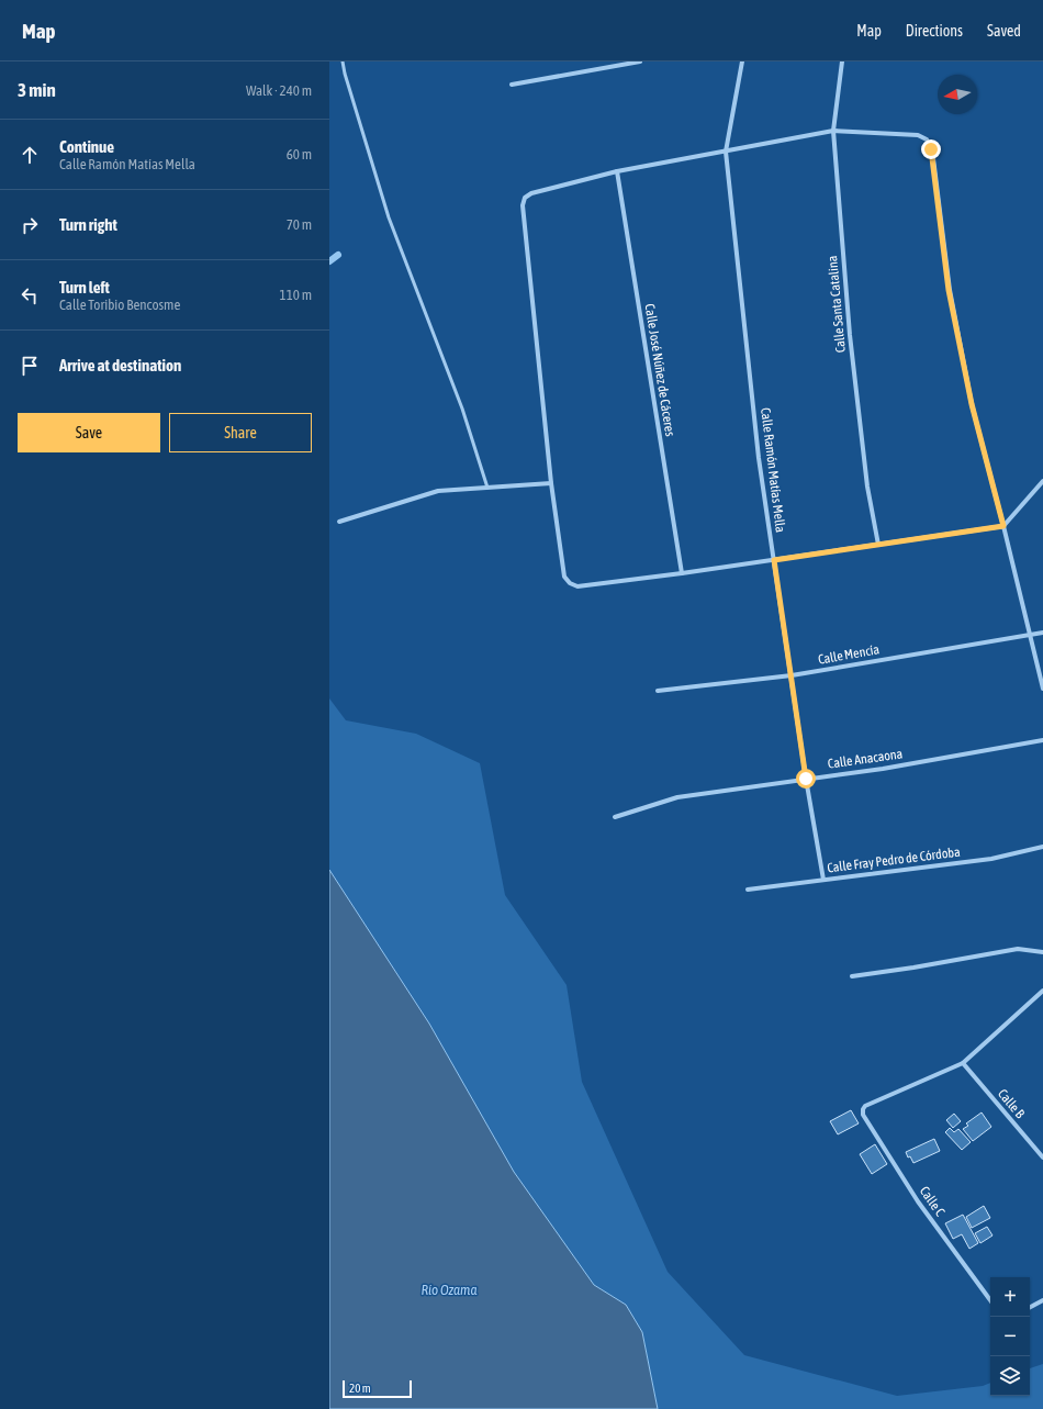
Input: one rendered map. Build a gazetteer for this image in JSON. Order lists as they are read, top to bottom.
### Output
{
  "streets": {
    "street": [
      "Calle Santa Catalina",
      "Calle José Núñez de Cáceres",
      "Calle Ramón Matías Mella",
      "Calle Mencía",
      "Calle Anacaona",
      "Calle Fray Pedro de Córdoba",
      "Calle B",
      "Calle C"
    ]
  },
  "crossings": [
    ["Calle Ramón Matías Mella", "Calle Mencía"],
    ["Calle Ramón Matías Mella", "Calle Anacaona"],
    ["Calle Ramón Matías Mella", "Calle Fray Pedro de Córdoba"],
    ["Calle B", "Calle C"]
  ],
  "water": ["Río Ozama"],
  "scale_bar": "20 m",
  "north": "left",
  "page": {
    "header": "Map",
    "nav": ["Map", "Directions", "Saved"],
    "heading": ["3 min", "Walk · 240 m"],
    "list": [
      ["Continue", "Calle Ramón Matías Mella", "60 m"],
      ["Turn right", "70 m"],
      ["Turn left", "Calle Toribio Bencosme", "110 m"],
      "Arrive at destination"
    ],
    "buttons": ["Save", "Share"],
    "map_buttons": ["+", "−"],
    "scale": "20 m"
  }
}
